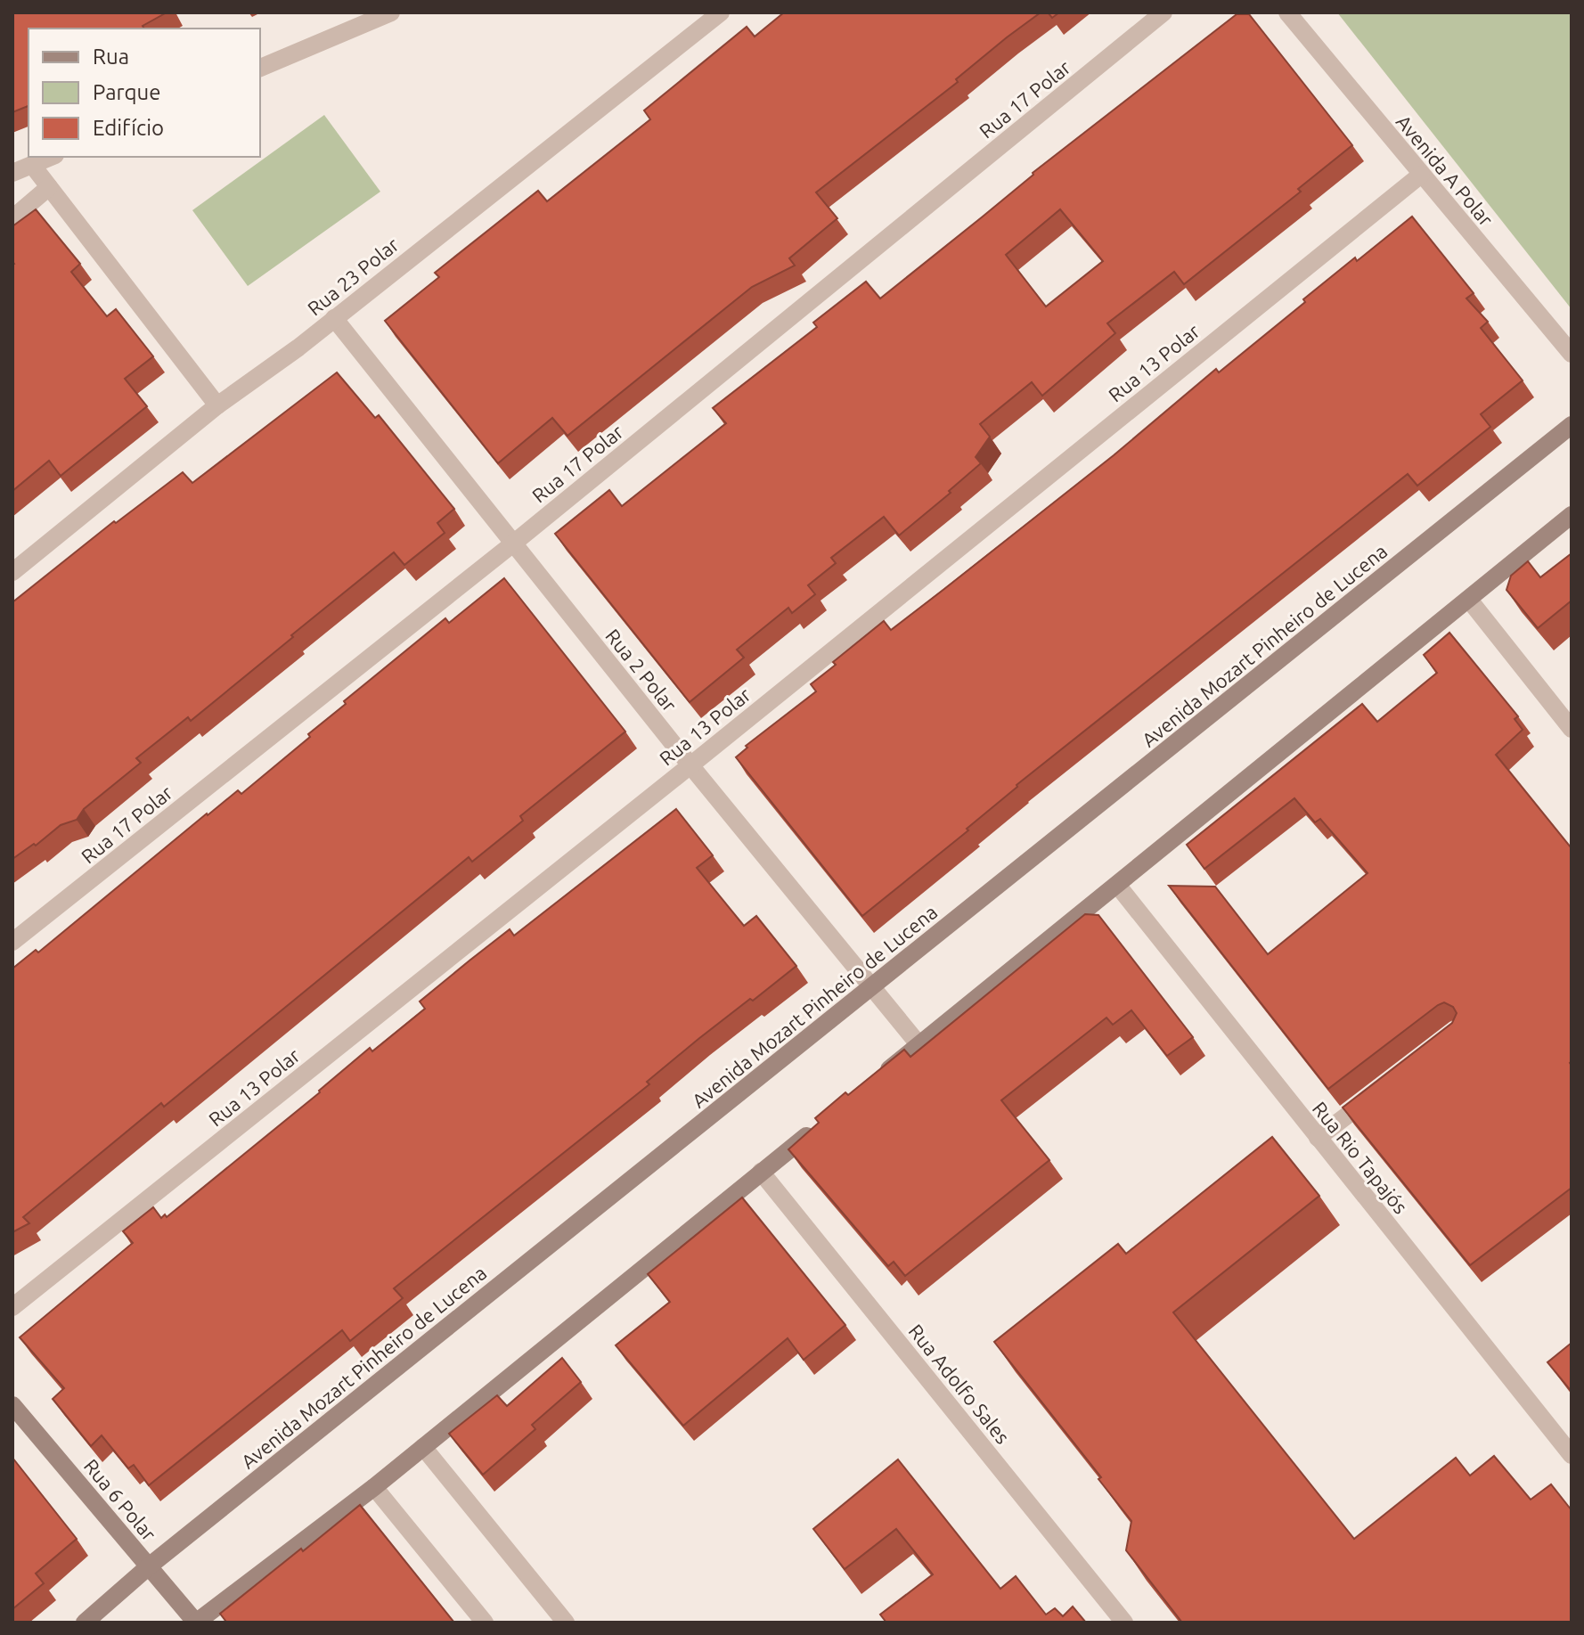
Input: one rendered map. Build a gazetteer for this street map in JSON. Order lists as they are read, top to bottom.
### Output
{
  "streets": {
    "main road": ["Avenida Mozart Pinheiro de Lucena", "Rua 6 Polar"],
    "street": [
      "Rua 17 Polar",
      "Avenida A Polar",
      "Rua 23 Polar",
      "Rua 13 Polar",
      "Rua 2 Polar",
      "Rua Rio Tapajós",
      "Rua Adolfo Sales"
    ]
  },
  "crossings": [
    ["Rua 17 Polar", "Rua 2 Polar"],
    ["Avenida A Polar", "Rua 13 Polar"],
    ["Rua 23 Polar", "Rua 2 Polar"],
    ["Rua 13 Polar", "Rua 2 Polar"],
    ["Avenida Mozart Pinheiro de Lucena", "Rua 2 Polar"],
    ["Avenida Mozart Pinheiro de Lucena", "Rua 6 Polar"]
  ],
  "legend": ["Rua", "Parque", "Edifício"]
}
